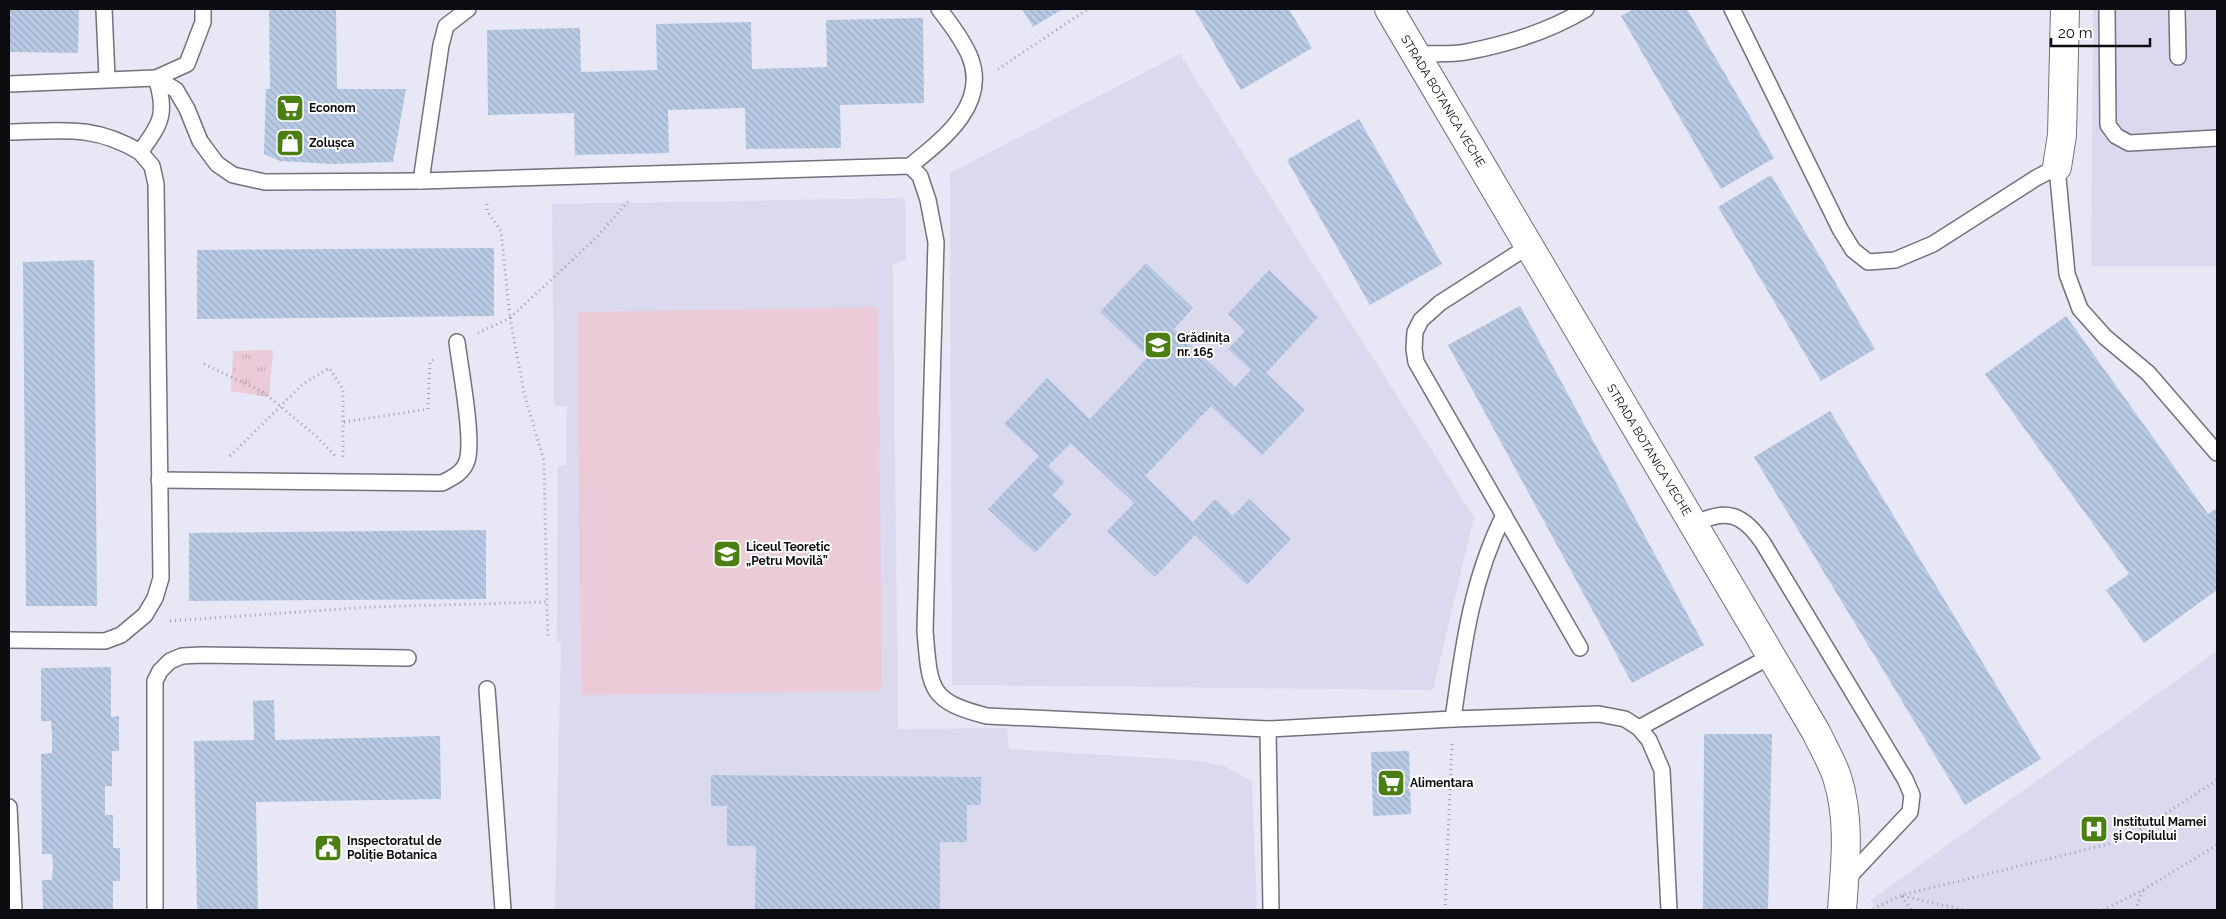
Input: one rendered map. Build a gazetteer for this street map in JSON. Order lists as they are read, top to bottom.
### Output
{
  "streets": {
    "street": ["STRADA BOTANICA VECHE"]
  },
  "places": {
    "supermarket": ["Econom", "Alimentara"],
    "shop": ["Zolușca"],
    "school or university": ["Grădinița nr. 165", "Liceul Teoretic „Petru Movilă”"],
    "hospital": ["Institutul Mamei și Copilului"],
    "public building": ["Inspectoratul de Poliție Botanica"]
  },
  "scale_bar": "20 m"
}
